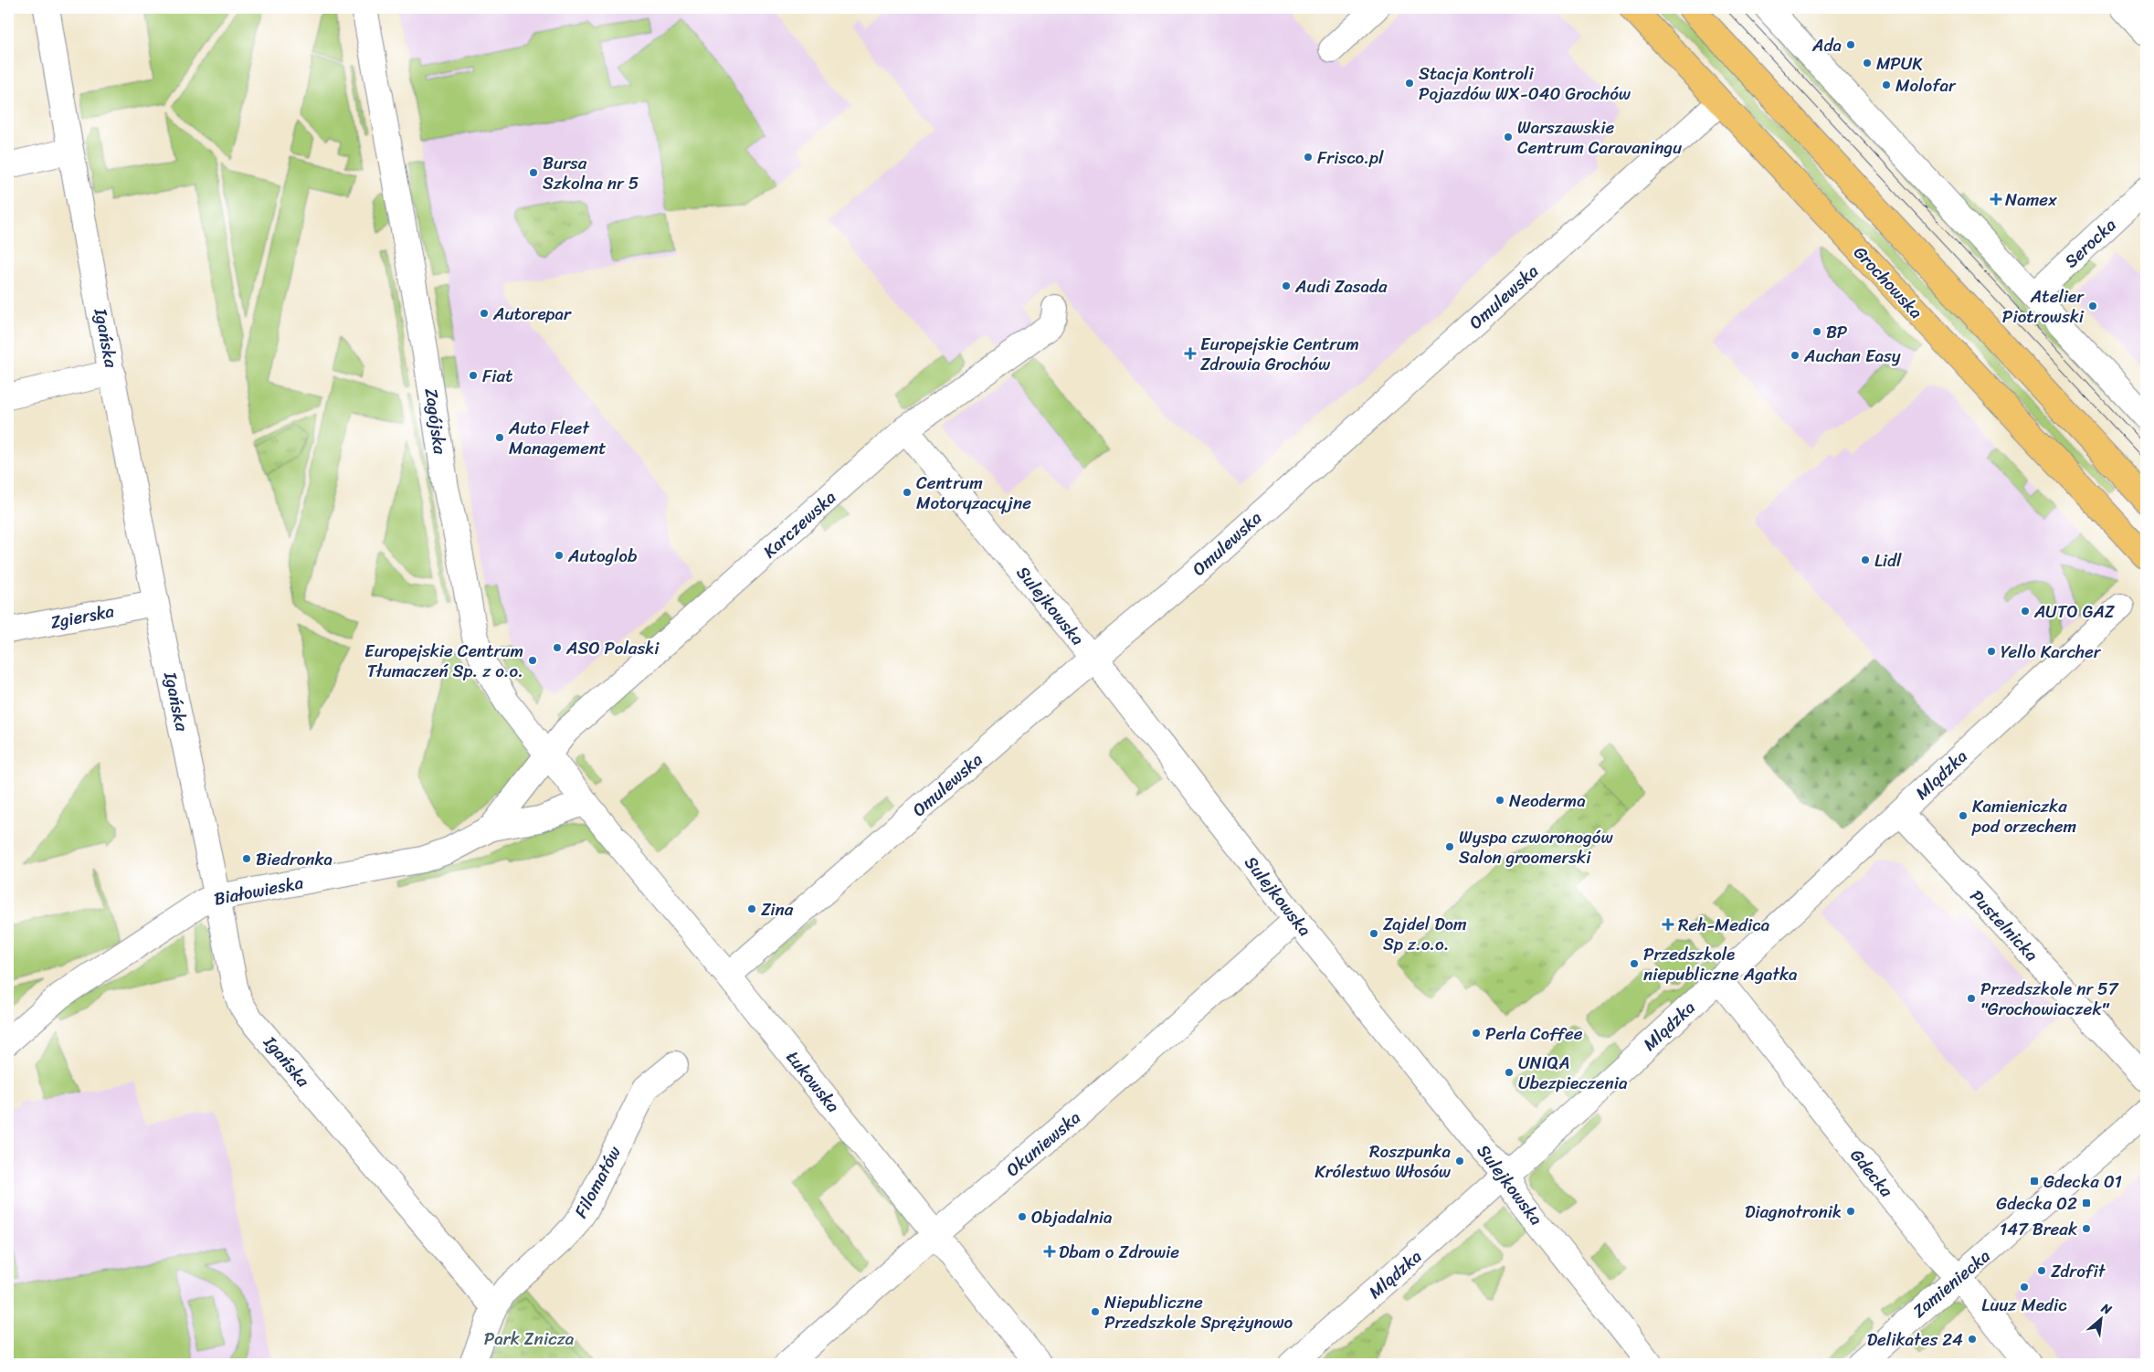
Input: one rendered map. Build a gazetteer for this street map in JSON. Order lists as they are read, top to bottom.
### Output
{
  "streets": {
    "main road": ["Grochowska"],
    "street": [
      "Serocka",
      "Omulewska",
      "Igańska",
      "Zagójska",
      "Karczewska",
      "Sulejkowska",
      "Zgierska",
      "Mlądzka",
      "Białowieska",
      "Pustelnicka",
      "Łukowska",
      "Okuniewska",
      "Gdecka",
      "Filomatów",
      "Zamieniecka"
    ]
  },
  "crossings": [
    ["Grochowska", "Omulewska"],
    ["Omulewska", "Sulejkowska"],
    ["Omulewska", "Łukowska"],
    ["Igańska", "Zgierska"],
    ["Igańska", "Białowieska"],
    ["Igańska", "Filomatów"],
    ["Zagójska", "Karczewska"],
    ["Zagójska", "Białowieska"],
    ["Zagójska", "Łukowska"],
    ["Karczewska", "Sulejkowska"],
    ["Karczewska", "Białowieska"],
    ["Sulejkowska", "Mlądzka"],
    ["Sulejkowska", "Okuniewska"],
    ["Mlądzka", "Pustelnicka"],
    ["Mlądzka", "Gdecka"],
    ["Białowieska", "Łukowska"],
    ["Łukowska", "Okuniewska"],
    ["Gdecka", "Zamieniecka"]
  ],
  "parks": ["Park Znicza"],
  "places": {
    "other": [
      "Ada",
      "MPUK",
      "Stacja Kontroli Pojazdów WX-040 Grochów",
      "Molofar",
      "Warszawskie Centrum Caravaningu",
      "Frisco.pl",
      "Bursa Szkolna nr 5",
      "Audi Zasada",
      "Atelier Piotrowski",
      "Autorepar",
      "BP",
      "Auchan Easy",
      "Fiat",
      "Auto Fleet Management",
      "Centrum Motoryzacyjne",
      "Autoglob",
      "Lidl",
      "AUTO GAZ",
      "ASO Polaski",
      "Yello Karcher",
      "Europejskie Centrum Tłumaczeń Sp. z o.o.",
      "Neoderma",
      "Kamieniczka pod orzechem",
      "Wyspa czworonogów Salon groomerski",
      "Biedronka",
      "Zina",
      "Zajdel Dom Sp z.o.o.",
      "Przedszkole niepubliczne Agatka",
      "Przedszkole nr 57 \"Grochowiaczek\"",
      "Perla Coffee",
      "UNIQA Ubezpieczenia",
      "Roszpunka Królestwo Włosów",
      "Diagnotronik",
      "Objadalnia",
      "147 Break",
      "Zdrofit",
      "Luuz Medic",
      "Niepubliczne Przedszkole Sprężynowo",
      "Delikates 24"
    ],
    "health": [
      "Namex",
      "Europejskie Centrum Zdrowia Grochów",
      "Reh-Medica",
      "Dbam o Zdrowie"
    ],
    "transit": ["Gdecka 01", "Gdecka 02"]
  },
  "north": "top right"
}
